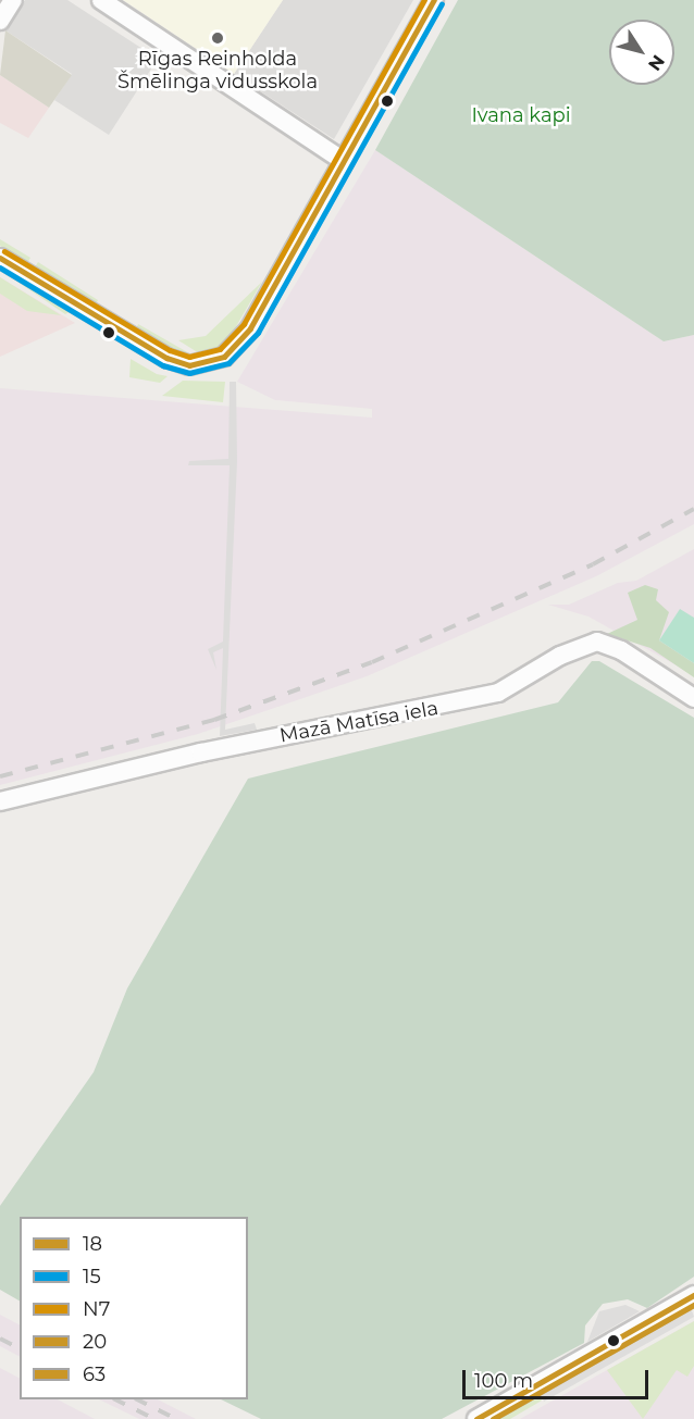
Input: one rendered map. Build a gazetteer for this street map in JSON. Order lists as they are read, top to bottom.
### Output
{
  "streets": {
    "street": ["Mazā Matīsa iela"]
  },
  "parks": ["Ivana kapi"],
  "places": ["Rīgas Reinholda Šmēlinga vidusskola"],
  "lines": [
    "transit line 18",
    "transit line N7",
    "transit line 15",
    "transit line 20",
    "transit line 63"
  ],
  "legend": [
    "18",
    "15",
    "N7",
    "20",
    "63"
  ],
  "scale_bar": "100 m",
  "north": "bottom right"
}
